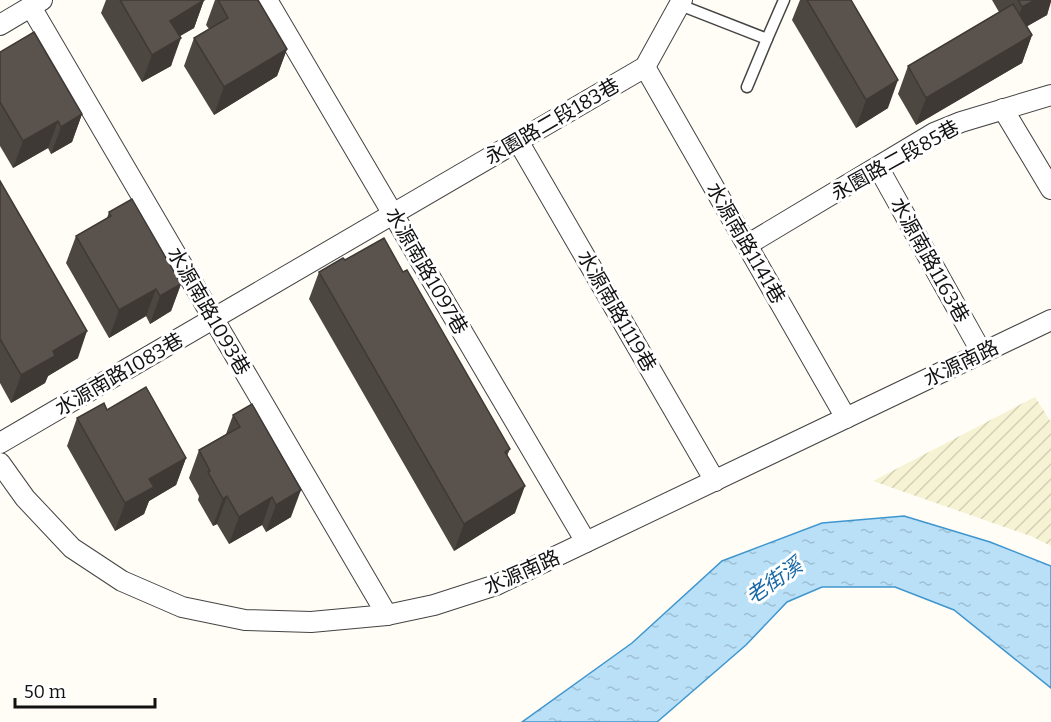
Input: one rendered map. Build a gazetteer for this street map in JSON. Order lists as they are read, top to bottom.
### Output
{
  "streets": {
    "street": [
      "永園路二段183巷",
      "永園路二段85巷",
      "水源南路1141巷",
      "水源南路1163巷",
      "水源南路1097巷",
      "水源南路1093巷",
      "水源南路1119巷",
      "水源南路",
      "水源南路1083巷"
    ]
  },
  "crossings": [
    ["永園路二段183巷", "水源南路1141巷"],
    ["永園路二段183巷", "水源南路1097巷"],
    ["永園路二段183巷", "水源南路1119巷"],
    ["永園路二段183巷", "水源南路1083巷"],
    ["永園路二段85巷", "水源南路1141巷"],
    ["永園路二段85巷", "水源南路1163巷"],
    ["水源南路1141巷", "水源南路"],
    ["水源南路1163巷", "水源南路"],
    ["水源南路1097巷", "水源南路"],
    ["水源南路1097巷", "水源南路1083巷"],
    ["水源南路1093巷", "水源南路"],
    ["水源南路1093巷", "水源南路1083巷"],
    ["水源南路1119巷", "水源南路"]
  ],
  "water": ["老街溪"],
  "scale_bar": "50 m"
}
